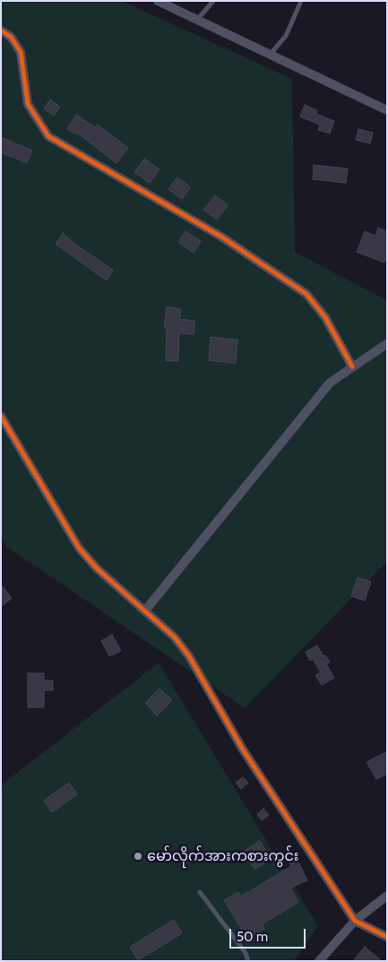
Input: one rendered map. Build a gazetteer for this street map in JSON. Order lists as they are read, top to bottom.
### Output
{
  "places": ["မော်လိုက်အားကစားကွင်း"],
  "scale_bar": "50 m"
}
